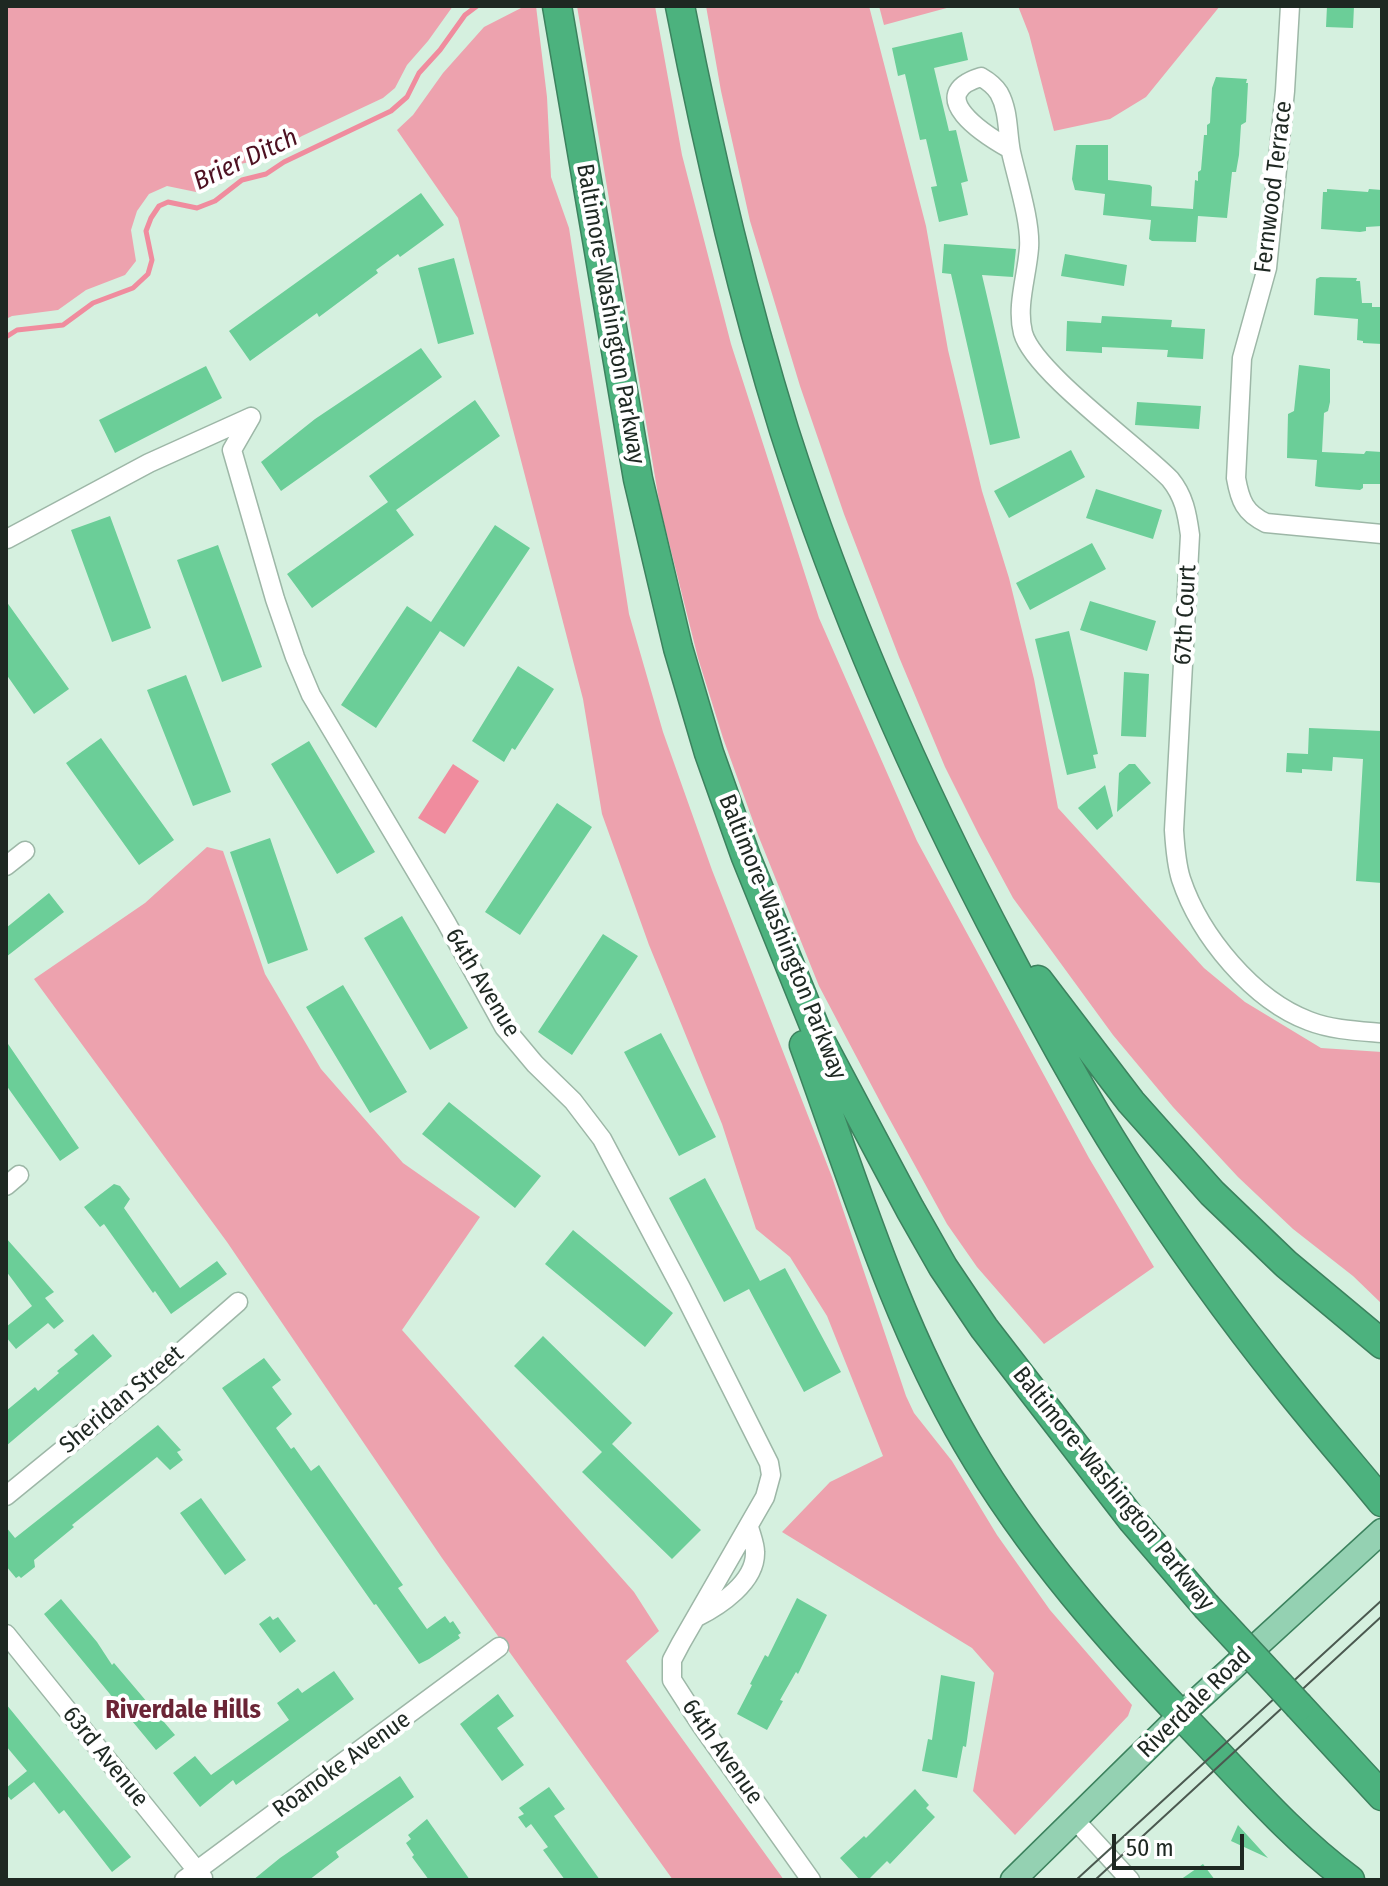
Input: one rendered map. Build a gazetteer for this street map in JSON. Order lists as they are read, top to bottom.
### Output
{
  "streets": {
    "highway": ["Baltimore-Washington Parkway"],
    "main road": ["Riverdale Road"],
    "street": [
      "Fernwood Terrace",
      "67th Court",
      "64th Avenue",
      "Sheridan Street",
      "63rd Avenue",
      "Roanoke Avenue"
    ]
  },
  "crossings": [
    ["63rd Avenue", "Roanoke Avenue"]
  ],
  "districts": ["Riverdale Hills"],
  "water": ["Brier Ditch"],
  "scale_bar": "50 m"
}
